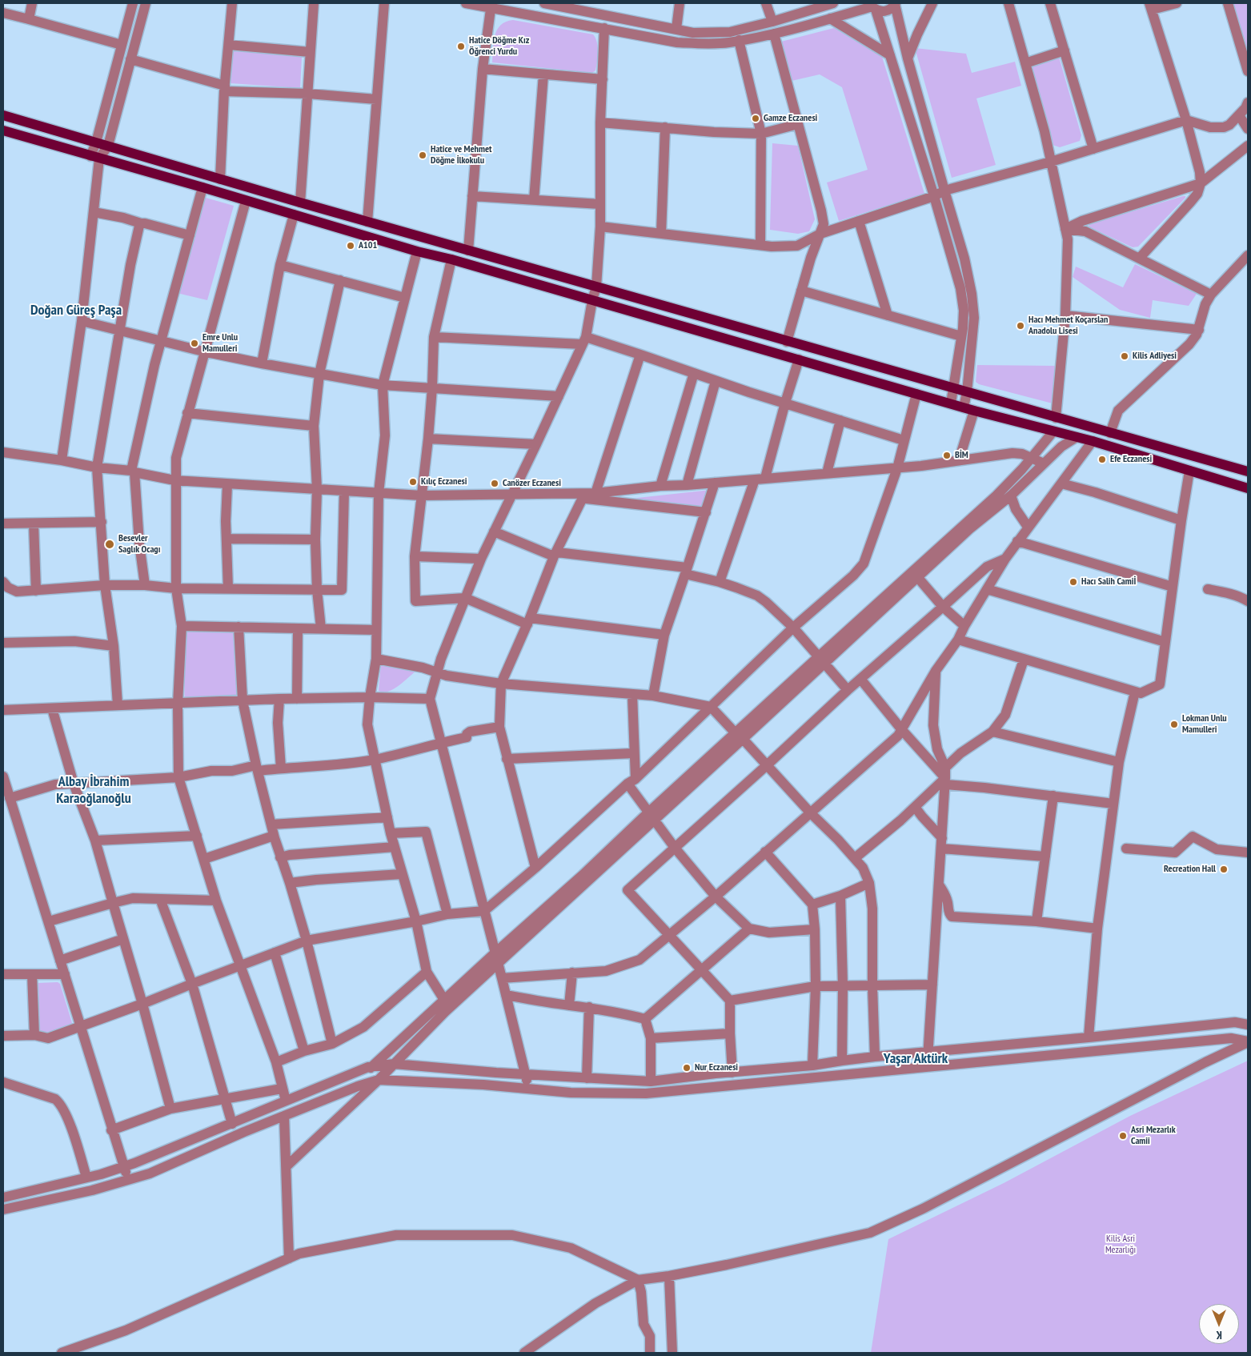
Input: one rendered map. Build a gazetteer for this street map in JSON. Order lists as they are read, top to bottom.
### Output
{
  "districts": ["Doğan Güreş Paşa", "Albay İbrahim Karaoğlanoğlu", "Yaşar Aktürk"],
  "parks": ["Kilis Asri Mezarlığı"],
  "places": [
    "Hatice Döğme Kız Öğrenci Yurdu",
    "Gamze Eczanesi",
    "Hatice ve Mehmet Döğme İlkokulu",
    "A101",
    "Hacı Mehmet Koçarslan Anadolu Lisesi",
    "Emre Unlu Mamulleri",
    "Kilis Adliyesi",
    "BİM",
    "Efe Eczanesi",
    "Kılıç Eczanesi",
    "Canözer Eczanesi",
    "Besevler Saglık Ocagı",
    "Hacı Salih Camiİ",
    "Lokman Unlu Mamulleri",
    "Recreation Hall",
    "Nur Eczanesi",
    "Asri Mezarlık Camii"
  ],
  "north": "bottom"
}
